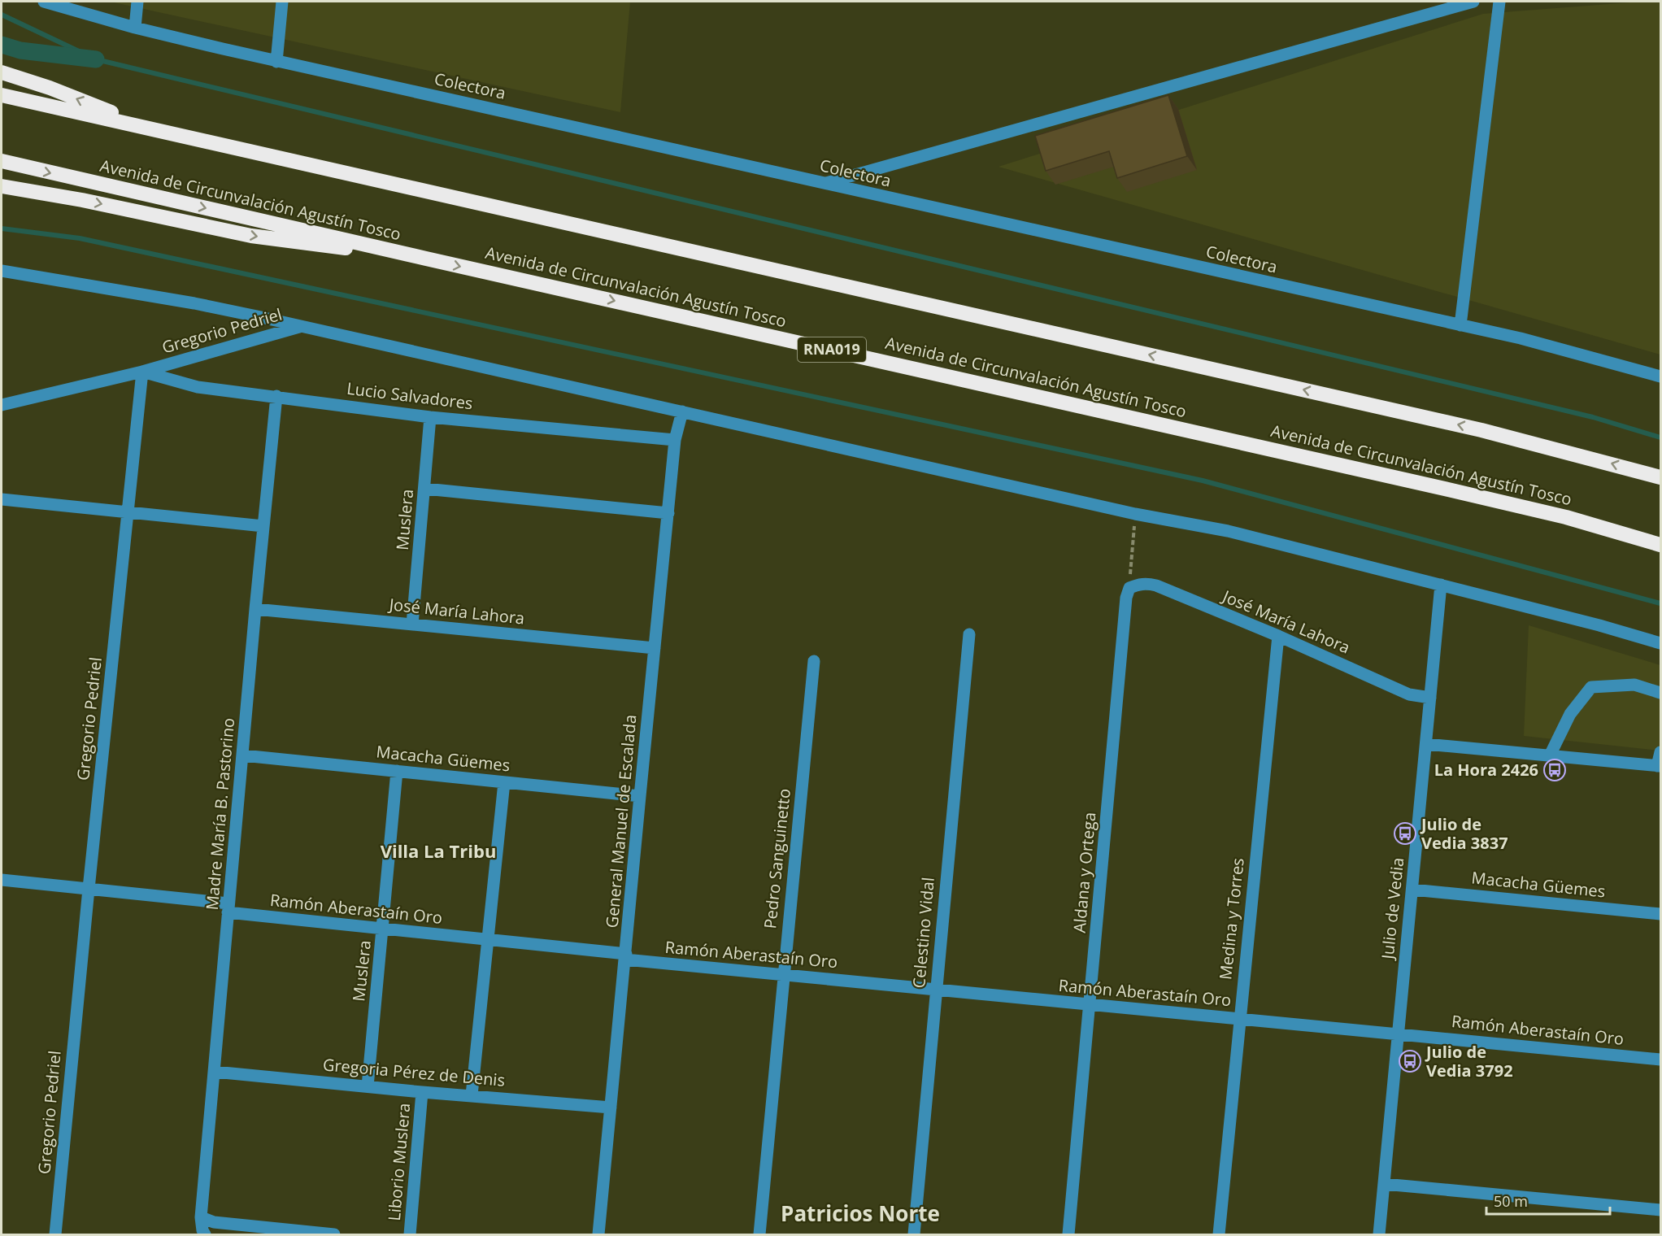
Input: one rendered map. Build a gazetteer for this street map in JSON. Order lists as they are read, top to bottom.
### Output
{
  "streets": {
    "highway": ["Avenida de Circunvalación Agustín Tosco", "RNA019"],
    "street": [
      "Colectora",
      "Gregorio Pedriel",
      "Lucio Salvadores",
      "Muslera",
      "José María Lahora",
      "Macacha Güemes",
      "Madre María B. Pastorino",
      "General Manuel de Escalada",
      "Pedro Sanguinetto",
      "Aldana y Ortega",
      "Julio de Vedia",
      "Ramón Aberastaín Oro",
      "Medina y Torres",
      "Celestino Vidal",
      "Gregoria Pérez de Denis",
      "Liborio Muslera"
    ]
  },
  "crossings": [
    ["Gregorio Pedriel", "Lucio Salvadores"],
    ["Gregorio Pedriel", "Ramón Aberastaín Oro"],
    ["Lucio Salvadores", "Muslera"],
    ["Lucio Salvadores", "Madre María B. Pastorino"],
    ["Lucio Salvadores", "General Manuel de Escalada"],
    ["Muslera", "José María Lahora"],
    ["Muslera", "Macacha Güemes"],
    ["Muslera", "Ramón Aberastaín Oro"],
    ["Muslera", "Gregoria Pérez de Denis"],
    ["José María Lahora", "Madre María B. Pastorino"],
    ["José María Lahora", "General Manuel de Escalada"],
    ["José María Lahora", "Aldana y Ortega"],
    ["José María Lahora", "Julio de Vedia"],
    ["José María Lahora", "Medina y Torres"],
    ["Macacha Güemes", "Madre María B. Pastorino"],
    ["Macacha Güemes", "General Manuel de Escalada"],
    ["Macacha Güemes", "Julio de Vedia"],
    ["Madre María B. Pastorino", "Ramón Aberastaín Oro"],
    ["Madre María B. Pastorino", "Gregoria Pérez de Denis"],
    ["General Manuel de Escalada", "Ramón Aberastaín Oro"],
    ["General Manuel de Escalada", "Gregoria Pérez de Denis"],
    ["Pedro Sanguinetto", "Ramón Aberastaín Oro"],
    ["Aldana y Ortega", "Ramón Aberastaín Oro"],
    ["Julio de Vedia", "Ramón Aberastaín Oro"],
    ["Ramón Aberastaín Oro", "Medina y Torres"],
    ["Ramón Aberastaín Oro", "Celestino Vidal"],
    ["Gregoria Pérez de Denis", "Liborio Muslera"]
  ],
  "districts": ["Villa La Tribu", "Patricios Norte"],
  "places": {
    "bus stop": ["La Hora 2426", "Julio de Vedia 3837", "Julio de Vedia 3792"]
  },
  "scale_bar": "50 m"
}
